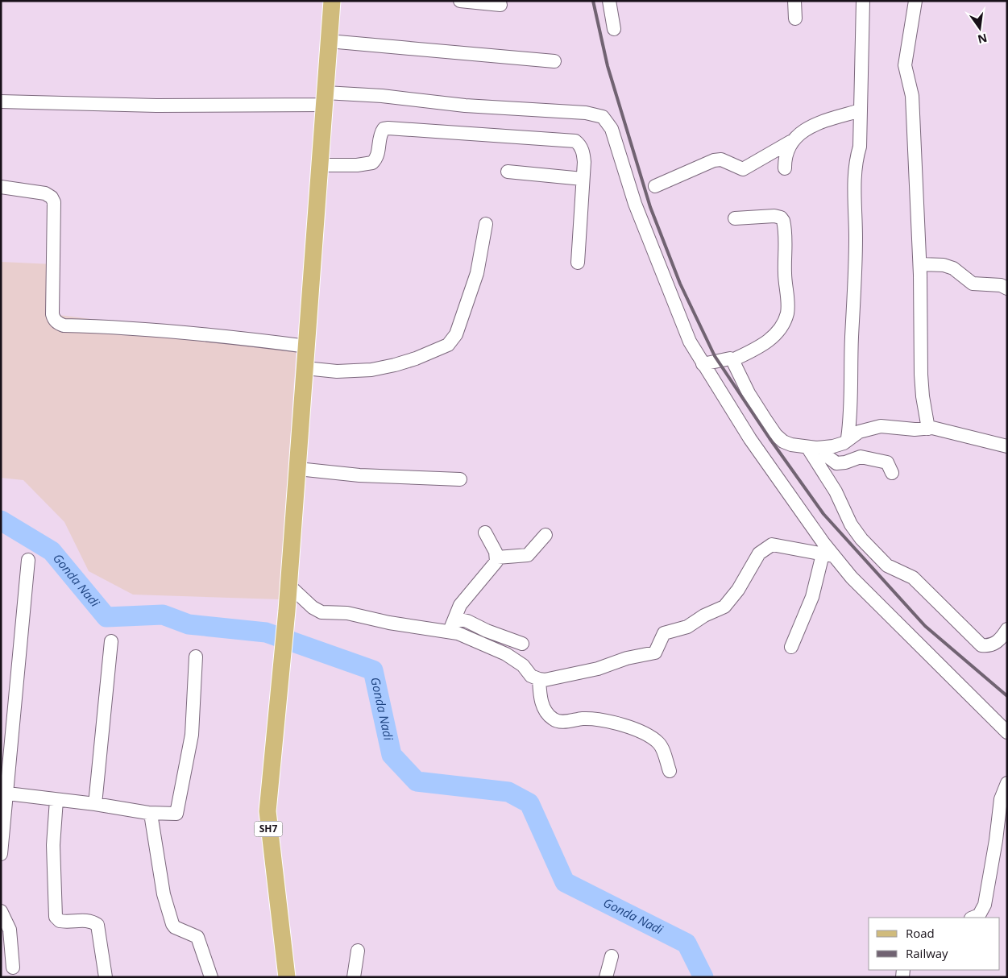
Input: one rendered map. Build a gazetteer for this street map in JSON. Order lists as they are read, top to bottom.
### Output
{
  "streets": {
    "main road": ["SH7"]
  },
  "water": ["Gonda Nadi"],
  "legend": ["Road", "Railway"],
  "north": "bottom"
}
